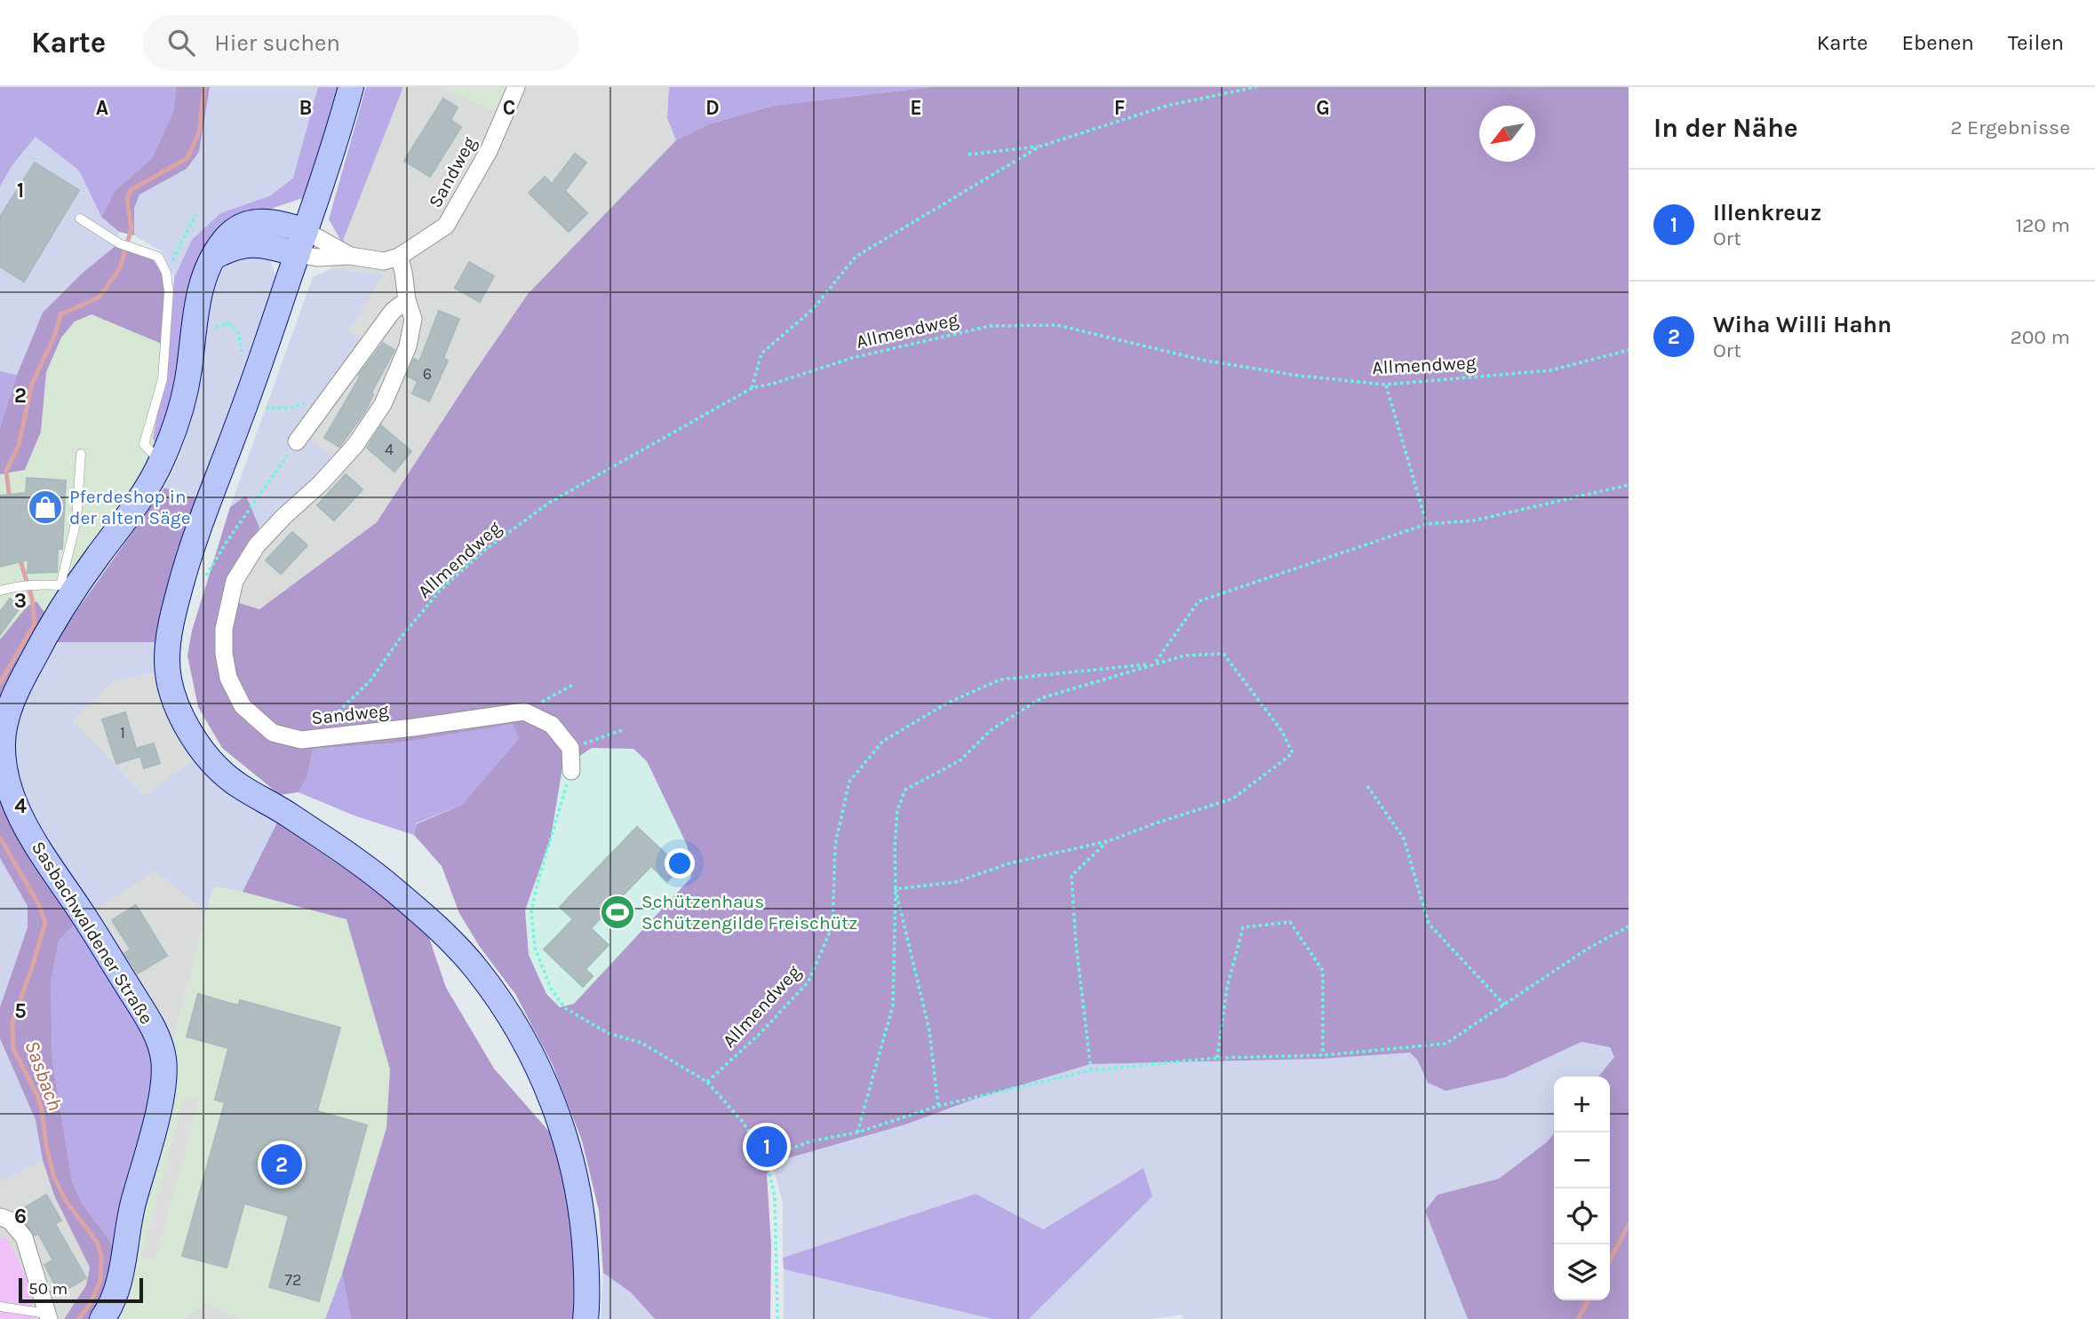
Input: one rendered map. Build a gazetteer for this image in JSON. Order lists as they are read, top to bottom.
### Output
{
  "streets": {
    "main road": ["Sasbachwaldener Straße"],
    "street": ["Sandweg"],
    "path": ["Allmendweg"]
  },
  "crossings": [
    ["Sandweg", "Allmendweg"],
    ["Sandweg", "Sasbachwaldener Straße"]
  ],
  "water": ["Sasbach"],
  "places": {
    "shop": ["Pferdeshop in der alten Säge"],
    "sports": ["Schützenhaus Schützengilde Freischütz"]
  },
  "house_numbers": [
    "6",
    "4",
    "1",
    "72"
  ],
  "scale_bar": "50 m",
  "north": "bottom left",
  "page": {
    "header": "Karte",
    "search": "Hier suchen",
    "nav": ["Karte", "Ebenen", "Teilen"],
    "heading": ["In der Nähe", "2 Ergebnisse"],
    "list": [
      {
        "mark": "1",
        "name": "Illenkreuz",
        "note": "Ort",
        "value": "120 m"
      },
      {
        "mark": "2",
        "name": "Wiha Willi Hahn",
        "note": "Ort",
        "value": "200 m"
      }
    ],
    "map_buttons": ["+", "−"],
    "pins": ["1", "2"],
    "scale": "50 m"
  },
  "grid": {
    "columns": [
      "A",
      "B",
      "C",
      "D",
      "E",
      "F",
      "G"
    ],
    "rows": [
      "1",
      "2",
      "3",
      "4",
      "5",
      "6"
    ]
  }
}
